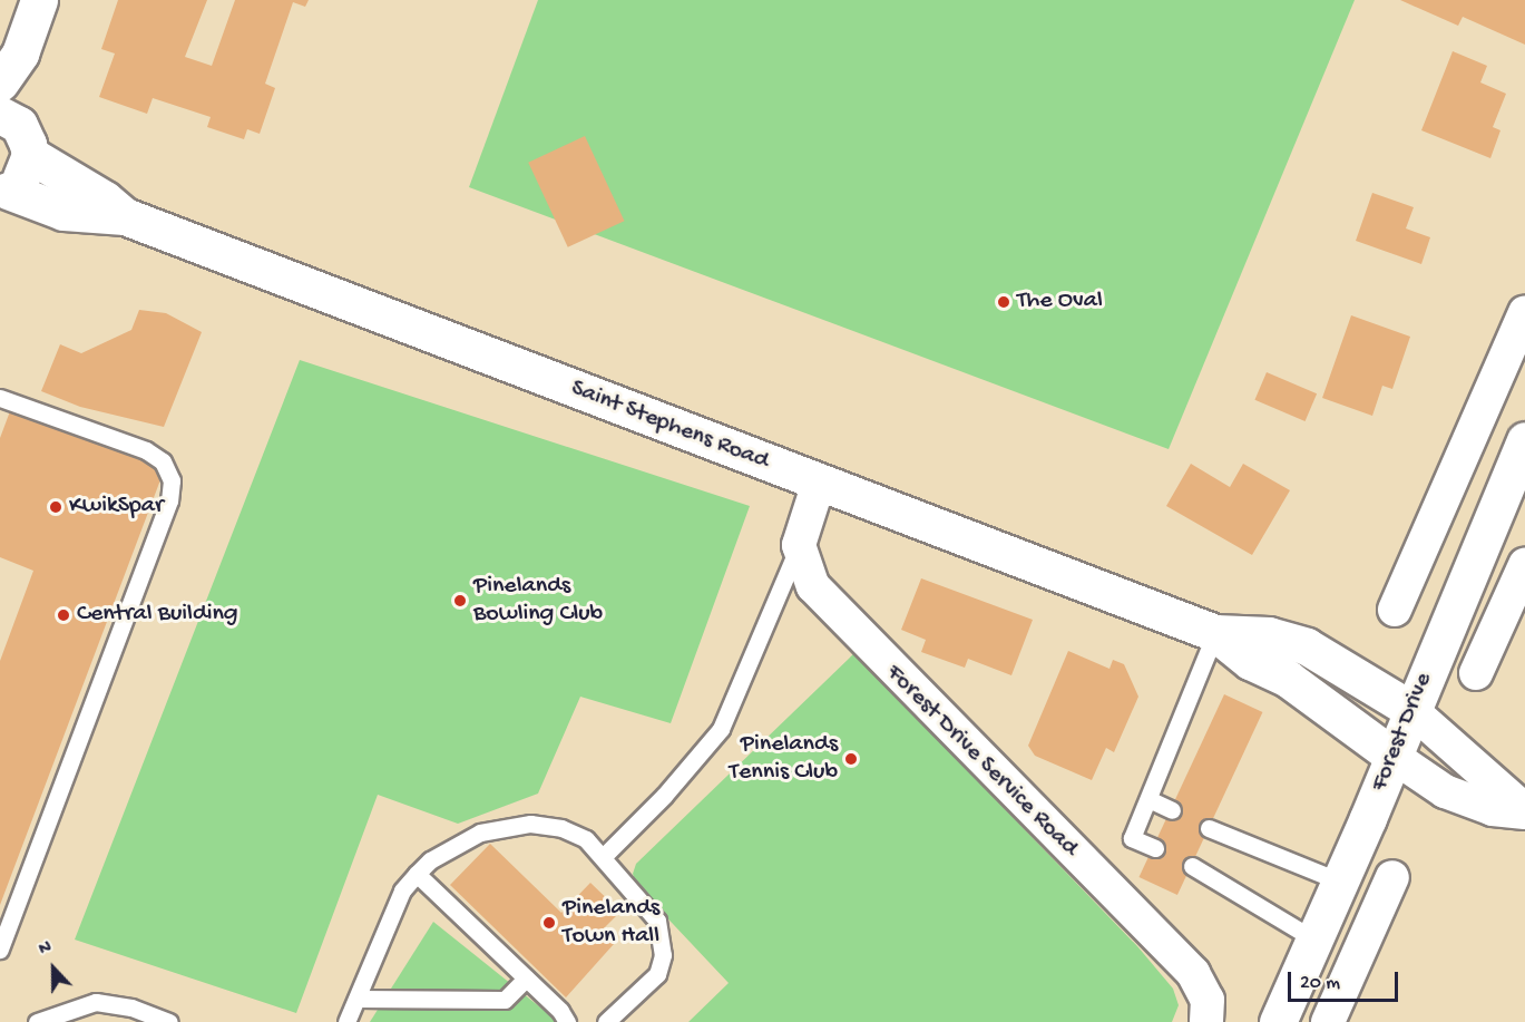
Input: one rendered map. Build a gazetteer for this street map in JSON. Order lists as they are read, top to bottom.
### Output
{
  "streets": {
    "street": ["Saint Stephens Road", "Forest Drive", "Forest Drive Service Road"]
  },
  "crossings": [
    ["Saint Stephens Road", "Forest Drive"]
  ],
  "places": [
    "The Oval",
    "KwikSpar",
    "Pinelands Bowling Club",
    "Central Building",
    "Pinelands Tennis Club",
    "Pinelands Town Hall"
  ],
  "scale_bar": "20 m",
  "north": "top"
}
